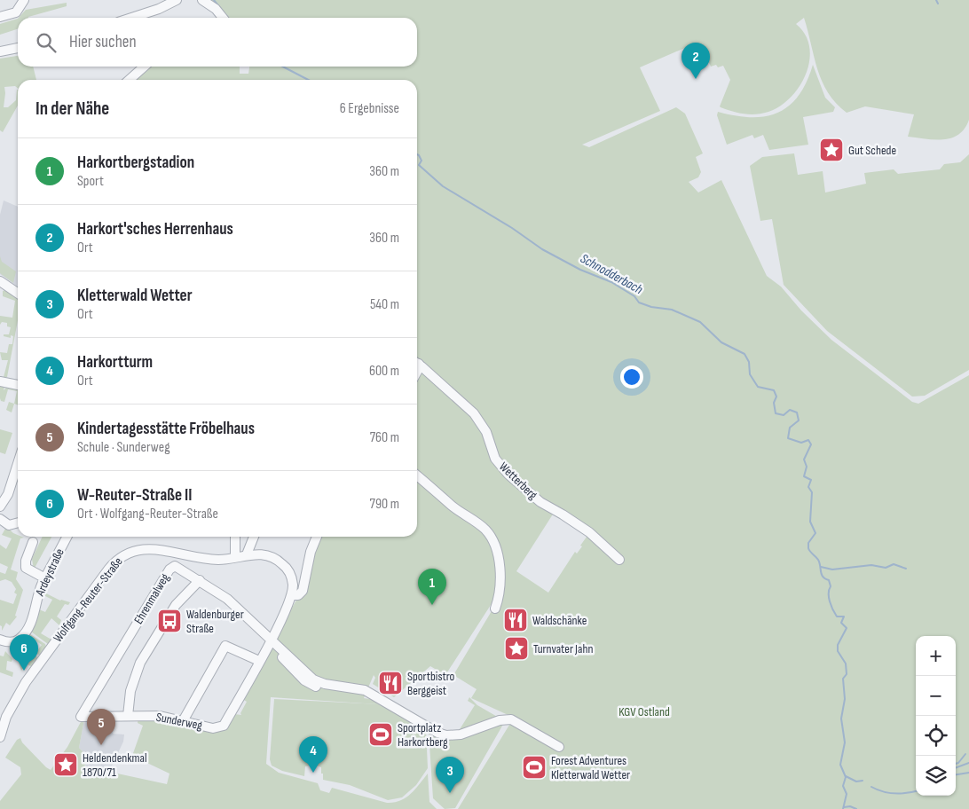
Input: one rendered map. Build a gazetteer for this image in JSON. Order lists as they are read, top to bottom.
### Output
{
  "streets": {
    "street": [
      "Wetterberg",
      "Ardeystraße",
      "Ehrenmalweg",
      "Wolfgang-Reuter-Straße",
      "Sunderweg"
    ]
  },
  "crossings": [
    ["Ehrenmalweg", "Sunderweg"]
  ],
  "water": ["Schnodderbach"],
  "parks": ["KGV Ostland"],
  "places": {
    "place": ["Gut Schede", "Turnvater Jahn", "Heldendenkmal 1870/71"],
    "restaurant": ["Waldschänke", "Sportbistro Berggeist"],
    "bus stop": ["Waldenburger Straße"],
    "sports": ["Sportplatz Harkortberg", "Forest Adventures Kletterwald Wetter"]
  },
  "page": {
    "search": "Hier suchen",
    "pins": [
      "2",
      "1",
      "6",
      "5",
      "4",
      "3"
    ],
    "heading": ["In der Nähe", "6 Ergebnisse"],
    "list": [
      {
        "mark": "1",
        "name": "Harkortbergstadion",
        "note": "Sport",
        "value": "360 m"
      },
      {
        "mark": "2",
        "name": "Harkort'sches Herrenhaus",
        "note": "Ort",
        "value": "360 m"
      },
      {
        "mark": "3",
        "name": "Kletterwald Wetter",
        "note": "Ort",
        "value": "540 m"
      },
      {
        "mark": "4",
        "name": "Harkortturm",
        "note": "Ort",
        "value": "600 m"
      },
      {
        "mark": "5",
        "name": "Kindertagesstätte Fröbelhaus",
        "note": "Schule · Sunderweg",
        "value": "760 m"
      },
      {
        "mark": "6",
        "name": "W-Reuter-Straße II",
        "note": "Ort · Wolfgang-Reuter-Straße",
        "value": "790 m"
      }
    ],
    "map_buttons": ["+", "−"]
  }
}
